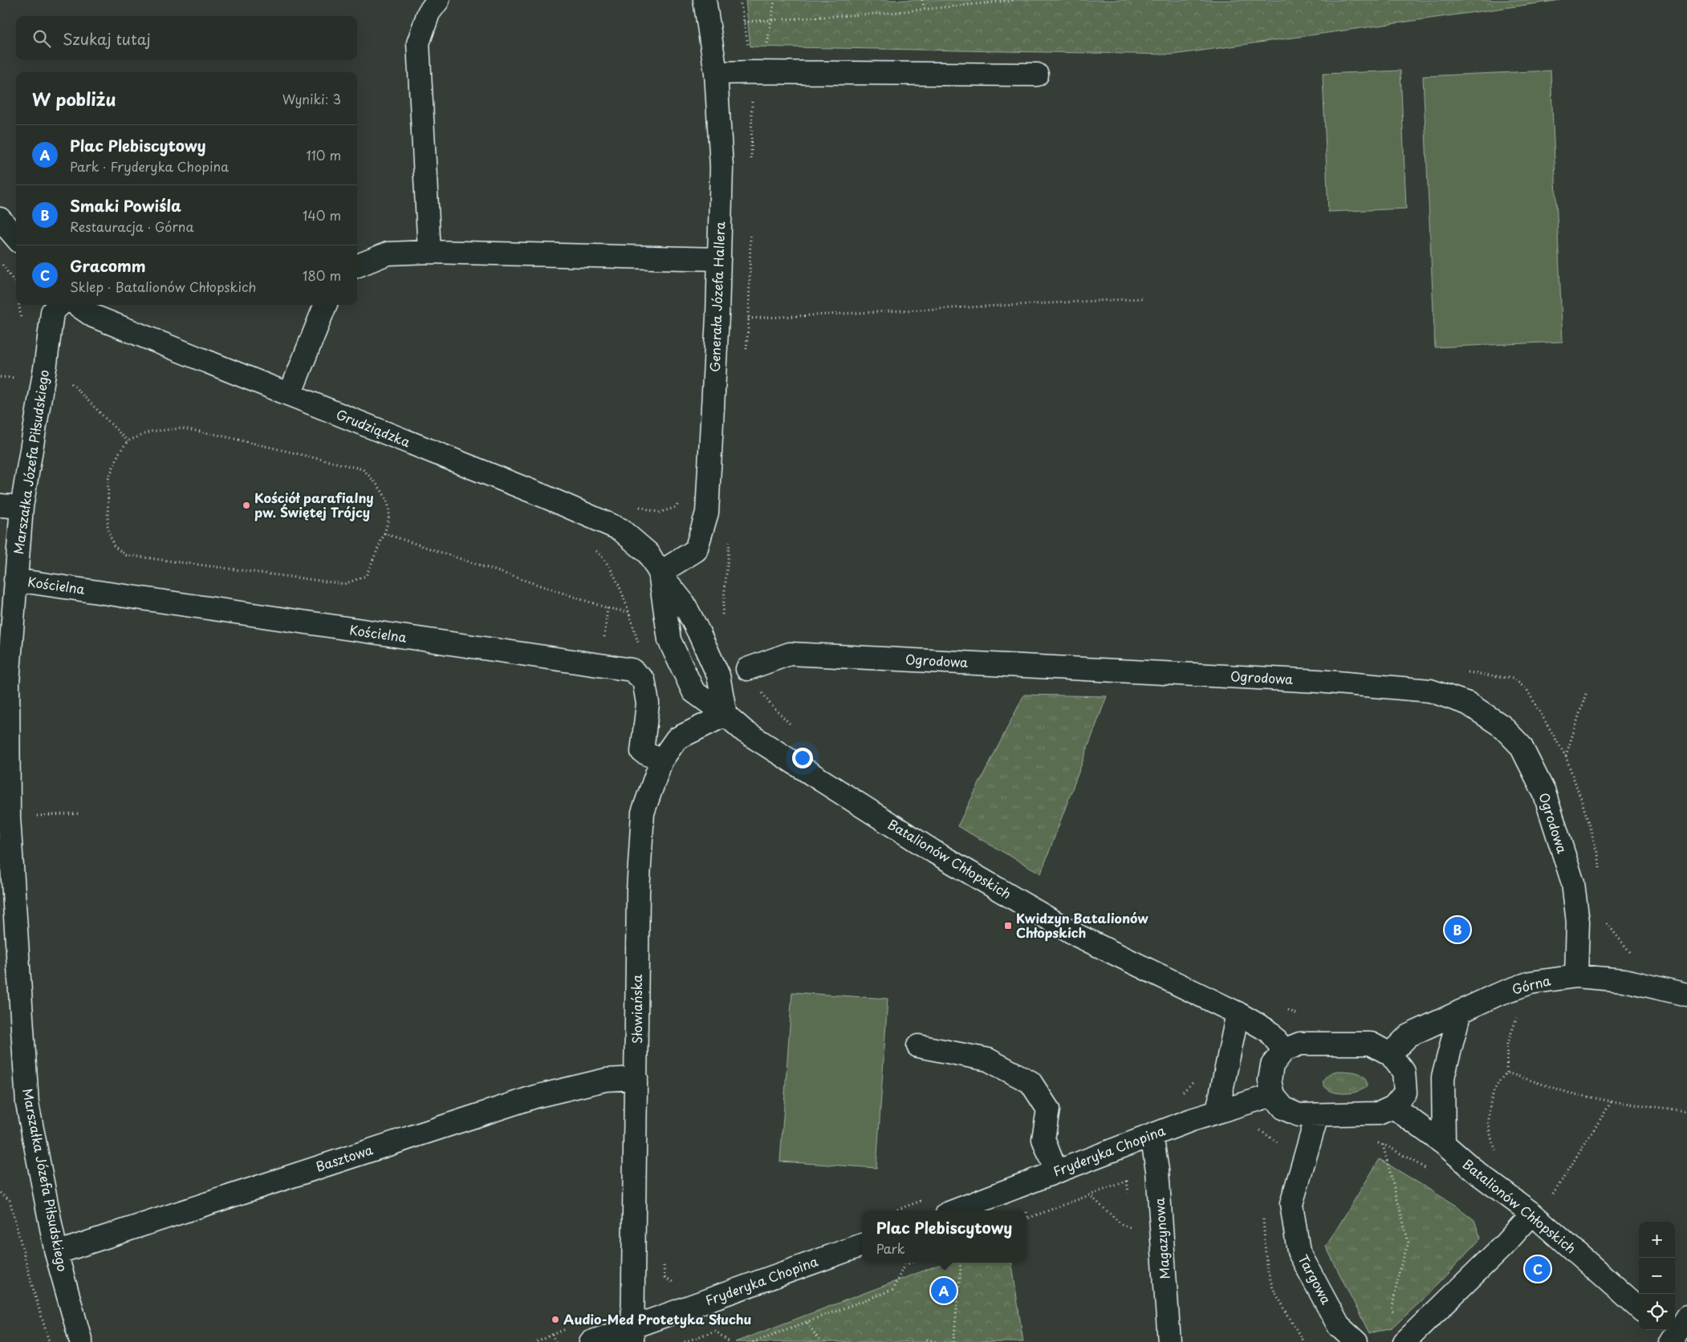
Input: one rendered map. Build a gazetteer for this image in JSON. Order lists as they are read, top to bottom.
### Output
{
  "streets": {
    "street": [
      "Generała Józefa Hallera",
      "Grudziądzka",
      "Marszałka Józefa Piłsudskiego",
      "Kościelna",
      "Ogrodowa",
      "Batalionów Chłopskich",
      "Górna",
      "Słowiańska",
      "Fryderyka Chopina",
      "Basztowa",
      "Magazynowa",
      "Targowa"
    ]
  },
  "crossings": [
    ["Generała Józefa Hallera", "Grudziądzka"],
    ["Generała Józefa Hallera", "Batalionów Chłopskich"],
    ["Grudziądzka", "Batalionów Chłopskich"],
    ["Marszałka Józefa Piłsudskiego", "Kościelna"],
    ["Marszałka Józefa Piłsudskiego", "Basztowa"],
    ["Kościelna", "Słowiańska"],
    ["Ogrodowa", "Górna"],
    ["Batalionów Chłopskich", "Słowiańska"],
    ["Słowiańska", "Fryderyka Chopina"],
    ["Słowiańska", "Basztowa"],
    ["Fryderyka Chopina", "Magazynowa"]
  ],
  "places": {
    "other": ["Kościół parafialny pw. Świętej Trójcy", "Audio-Med Protetyka Słuchu"],
    "transit": ["Kwidzyn Batalionów Chłopskich"]
  },
  "page": {
    "search": "Szukaj tutaj",
    "heading": ["W pobliżu", "Wyniki: 3"],
    "list": [
      {
        "mark": "A",
        "name": "Plac Plebiscytowy",
        "note": "Park · Fryderyka Chopina",
        "value": "110 m"
      },
      {
        "mark": "B",
        "name": "Smaki Powiśla",
        "note": "Restauracja · Górna",
        "value": "140 m"
      },
      {
        "mark": "C",
        "name": "Gracomm",
        "note": "Sklep · Batalionów Chłopskich",
        "value": "180 m"
      }
    ],
    "pins": ["B", "C", "A"],
    "popup": ["Plac Plebiscytowy", "Park"],
    "map_buttons": ["+", "−"]
  }
}
